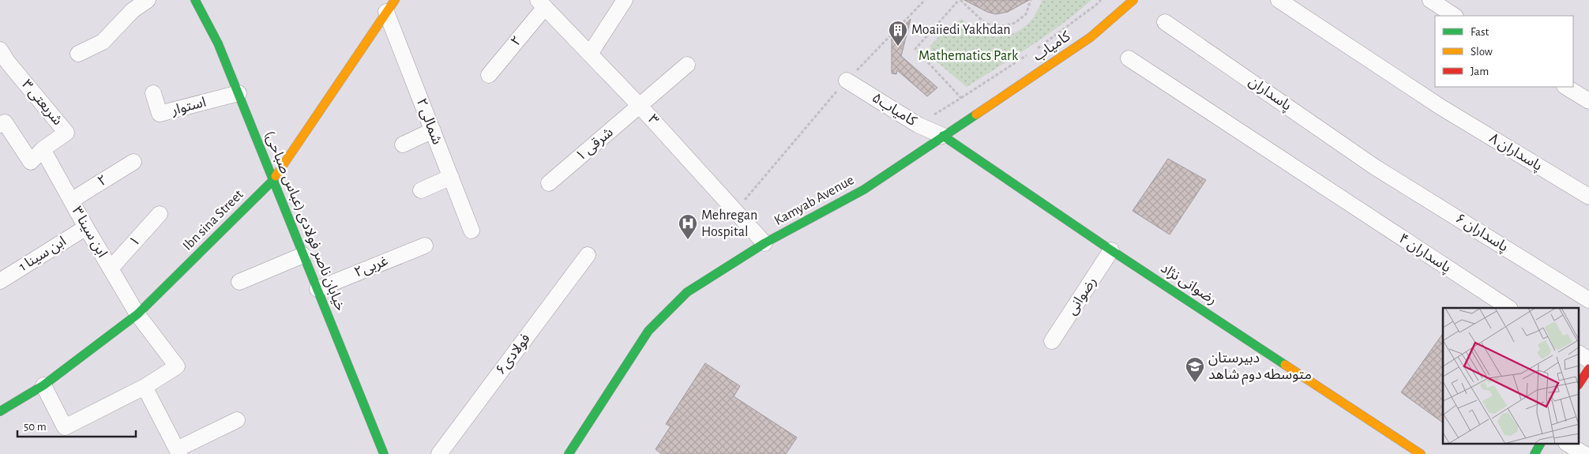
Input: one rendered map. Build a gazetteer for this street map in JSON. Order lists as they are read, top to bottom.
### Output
{
  "streets": {
    "main road": [
      "کامیاب",
      "Kamyab Avenue",
      "Ibn sina Street",
      "خیابان ناصر فولادی (عباس صباحی)",
      "رضوانی نژاد"
    ],
    "street": [
      "۲",
      "پاسداران",
      "شریعتی ۳",
      "استوار",
      "کامیاب۵",
      "۳",
      "۲ شمالی",
      "۱ شرقی",
      "پاسداران ۸",
      "ابن سینا ۳",
      "پاسداران ۶",
      "۱",
      "پاسداران ۴",
      "ابن سینا 1",
      "غربی۲",
      "رضوانی",
      "فولادی۶"
    ]
  },
  "crossings": [
    ["۲", "۳"],
    ["۲", "ابن سینا ۳"],
    ["کامیاب", "کامیاب۵"],
    ["کامیاب", "Kamyab Avenue"],
    ["کامیاب", "رضوانی نژاد"],
    ["پاسداران", "پاسداران ۶"],
    ["شریعتی ۳", "ابن سینا ۳"],
    ["استوار", "خیابان ناصر فولادی (عباس صباحی)"],
    ["کامیاب۵", "Kamyab Avenue"],
    ["کامیاب۵", "رضوانی نژاد"],
    ["۳", "۱ شرقی"],
    ["۳", "Kamyab Avenue"],
    ["۲ شمالی", "Ibn sina Street"],
    ["Kamyab Avenue", "رضوانی نژاد"],
    ["Ibn sina Street", "خیابان ناصر فولادی (عباس صباحی)"],
    ["Ibn sina Street", "ابن سینا ۳"],
    ["خیابان ناصر فولادی (عباس صباحی)", "غربی۲"],
    ["ابن سینا ۳", "۱"],
    ["ابن سینا ۳", "ابن سینا 1"],
    ["رضوانی نژاد", "رضوانی"]
  ],
  "parks": ["Mathematics Park"],
  "places": {
    "building": ["Moaiiedi Yakhdan"],
    "hospital": ["Mehregan Hospital"],
    "school or university": ["دبیرستان متوسطه دوم شاهد"]
  },
  "legend": ["Fast", "Slow", "Jam"],
  "scale_bar": "50 m"
}
